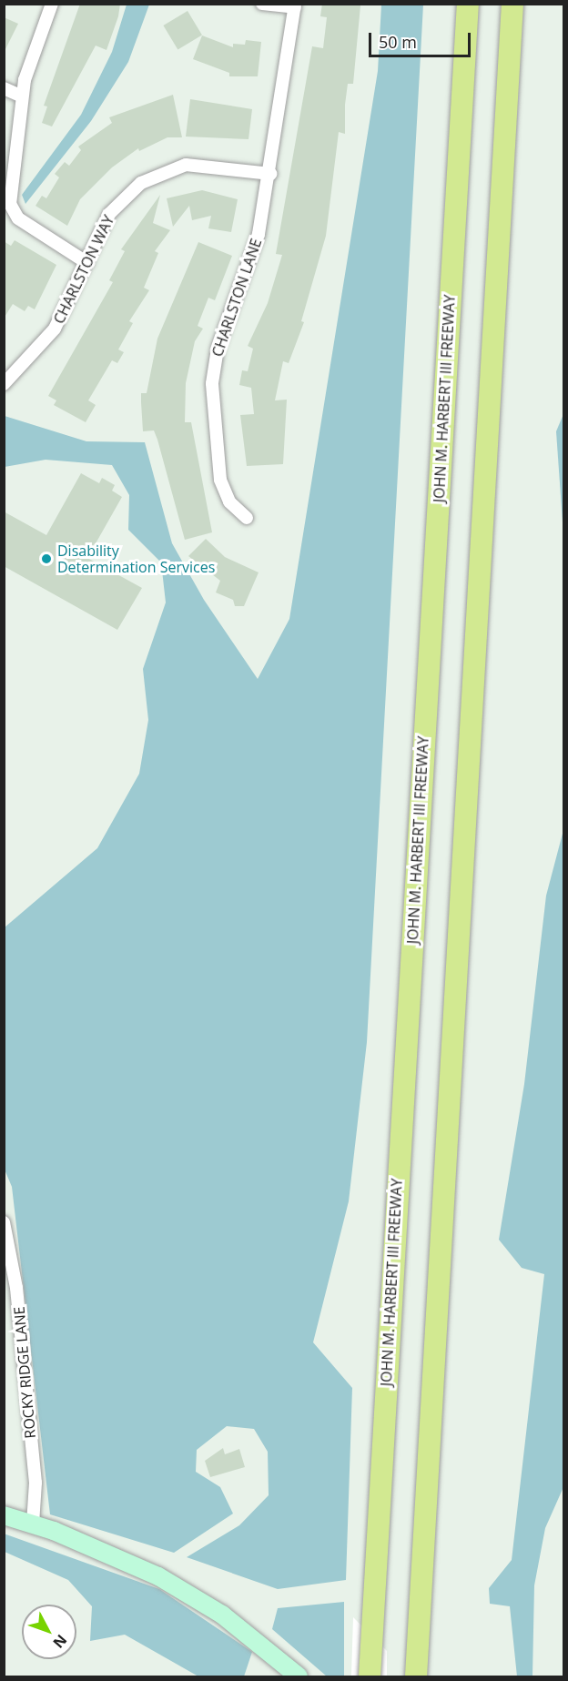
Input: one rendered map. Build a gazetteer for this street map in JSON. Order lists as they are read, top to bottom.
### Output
{
  "streets": {
    "highway": ["JOHN M. HARBERT III FREEWAY"],
    "street": ["CHARLSTON WAY", "CHARLSTON LANE", "ROCKY RIDGE LANE"]
  },
  "crossings": [
    ["CHARLSTON WAY", "CHARLSTON LANE"]
  ],
  "places": ["Disability Determination Services"],
  "scale_bar": "50 m",
  "north": "bottom right"
}
